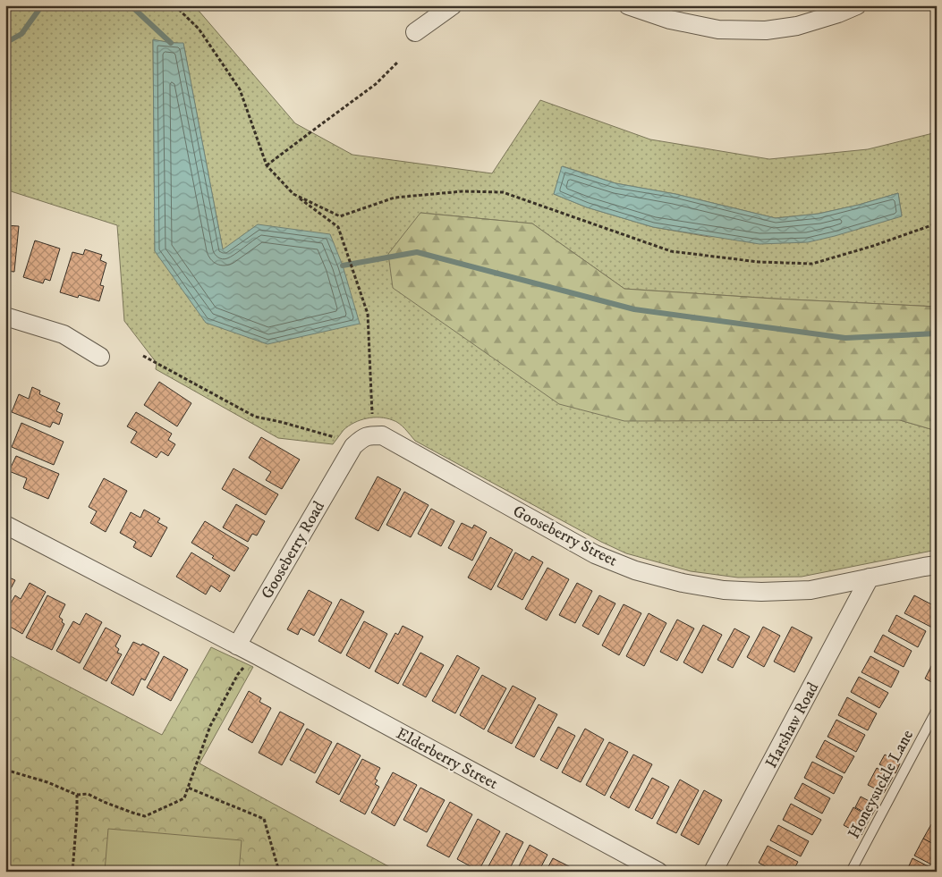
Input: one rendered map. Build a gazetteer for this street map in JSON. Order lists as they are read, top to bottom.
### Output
{
  "streets": {
    "street": [
      "Gooseberry Street",
      "Gooseberry Road",
      "Harshaw Road",
      "Elderberry Street"
    ],
    "lane": ["Honeysuckle Lane"]
  },
  "crossings": [
    ["Gooseberry Street", "Gooseberry Road"],
    ["Gooseberry Street", "Harshaw Road"],
    ["Gooseberry Road", "Elderberry Street"]
  ]
}
